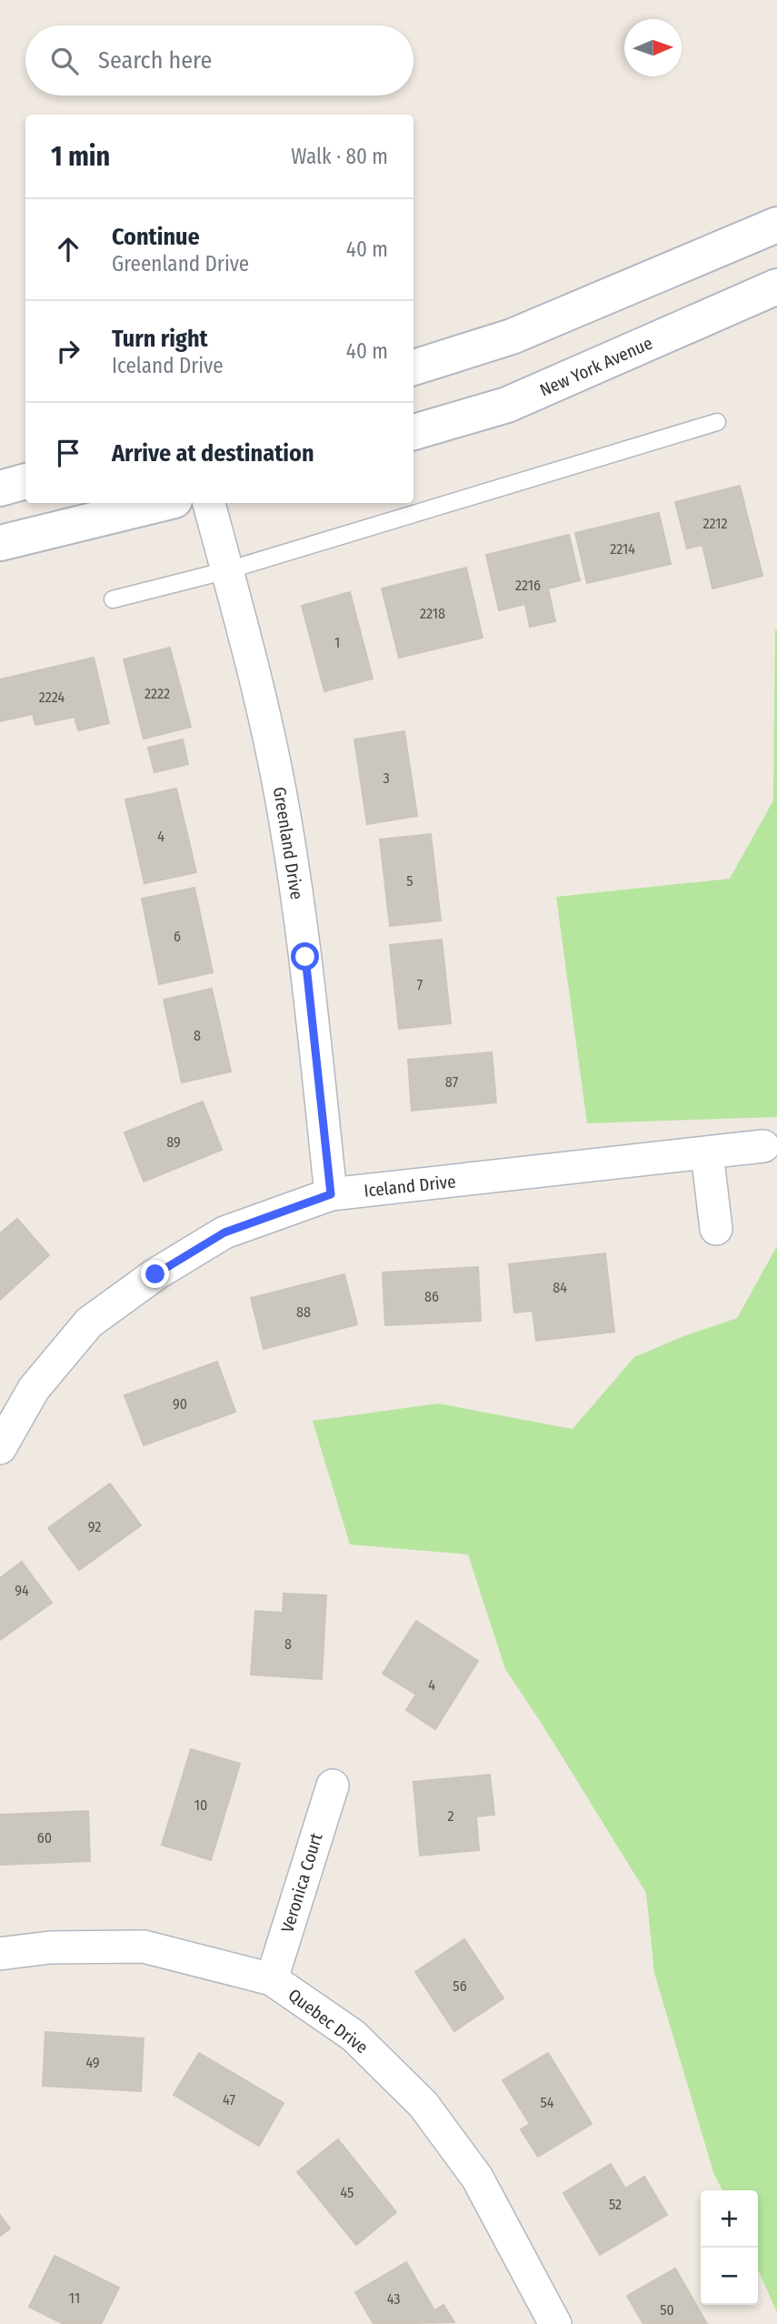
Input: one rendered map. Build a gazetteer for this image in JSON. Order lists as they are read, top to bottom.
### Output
{
  "streets": {
    "street": [
      "New York Avenue",
      "Greenland Drive",
      "Iceland Drive",
      "Veronica Court",
      "Quebec Drive"
    ]
  },
  "crossings": [
    ["Greenland Drive", "Iceland Drive"],
    ["Veronica Court", "Quebec Drive"]
  ],
  "house_numbers": [
    "2212",
    "2214",
    "2216",
    "2218",
    "1",
    "2222",
    "2224",
    "3",
    "4",
    "5",
    "6",
    "7",
    "8",
    "87",
    "89",
    "84",
    "86",
    "88",
    "90",
    "92",
    "94",
    "8",
    "4",
    "10",
    "2",
    "60",
    "56",
    "49",
    "47",
    "54",
    "45",
    "52",
    "11",
    "43",
    "50"
  ],
  "north": "right",
  "page": {
    "search": "Search here",
    "heading": ["1 min", "Walk · 80 m"],
    "list": [
      ["Continue", "Greenland Drive", "40 m"],
      ["Turn right", "Iceland Drive", "40 m"],
      "Arrive at destination"
    ],
    "map_buttons": ["+", "−"]
  }
}
